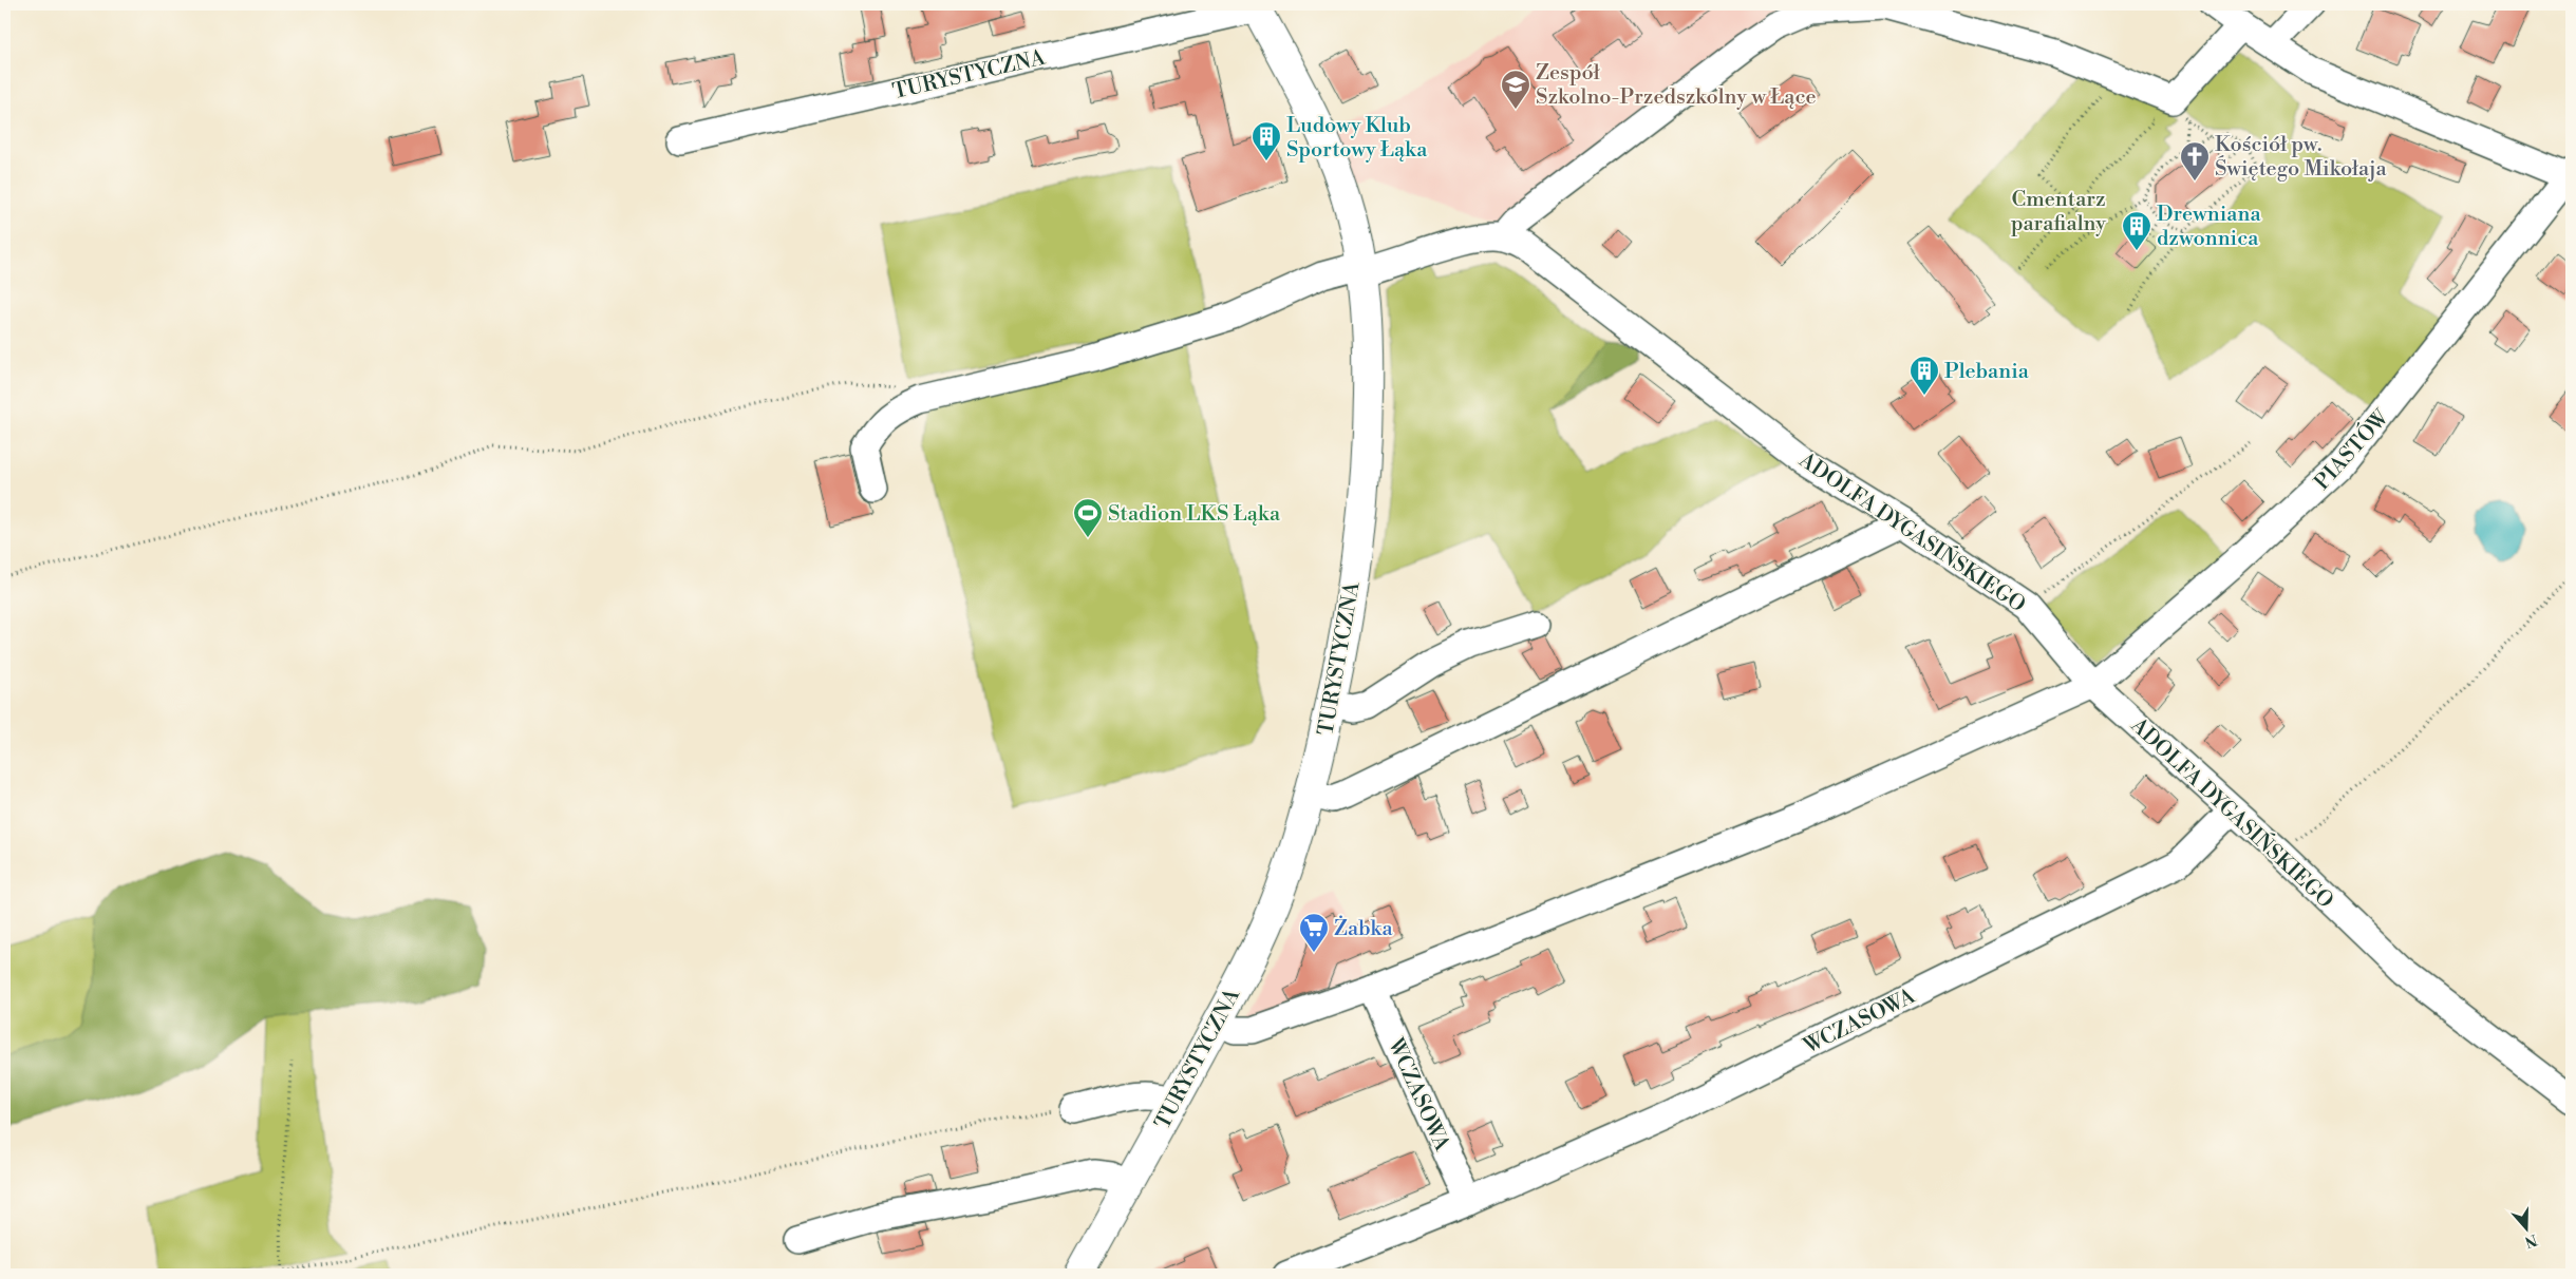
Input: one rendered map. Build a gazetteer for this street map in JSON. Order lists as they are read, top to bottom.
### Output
{
  "streets": {
    "main road": ["TURYSTYCZNA"],
    "street": ["PIASTÓW", "ADOLFA DYGASIŃSKIEGO", "WCZASOWA"]
  },
  "crossings": [
    ["TURYSTYCZNA", "ADOLFA DYGASIŃSKIEGO"],
    ["PIASTÓW", "ADOLFA DYGASIŃSKIEGO"],
    ["ADOLFA DYGASIŃSKIEGO", "WCZASOWA"]
  ],
  "parks": ["Cmentarz parafialny"],
  "places": {
    "school or university": ["Zespół Szkolno-Przedszkolny w Łące"],
    "building": ["Ludowy Klub Sportowy Łąka", "Drewniana dzwonnica", "Plebania"],
    "church": ["Kościół pw. Świętego Mikołaja"],
    "sports": ["Stadion LKS Łąka"],
    "supermarket": ["Żabka"]
  },
  "north": "bottom"
}
